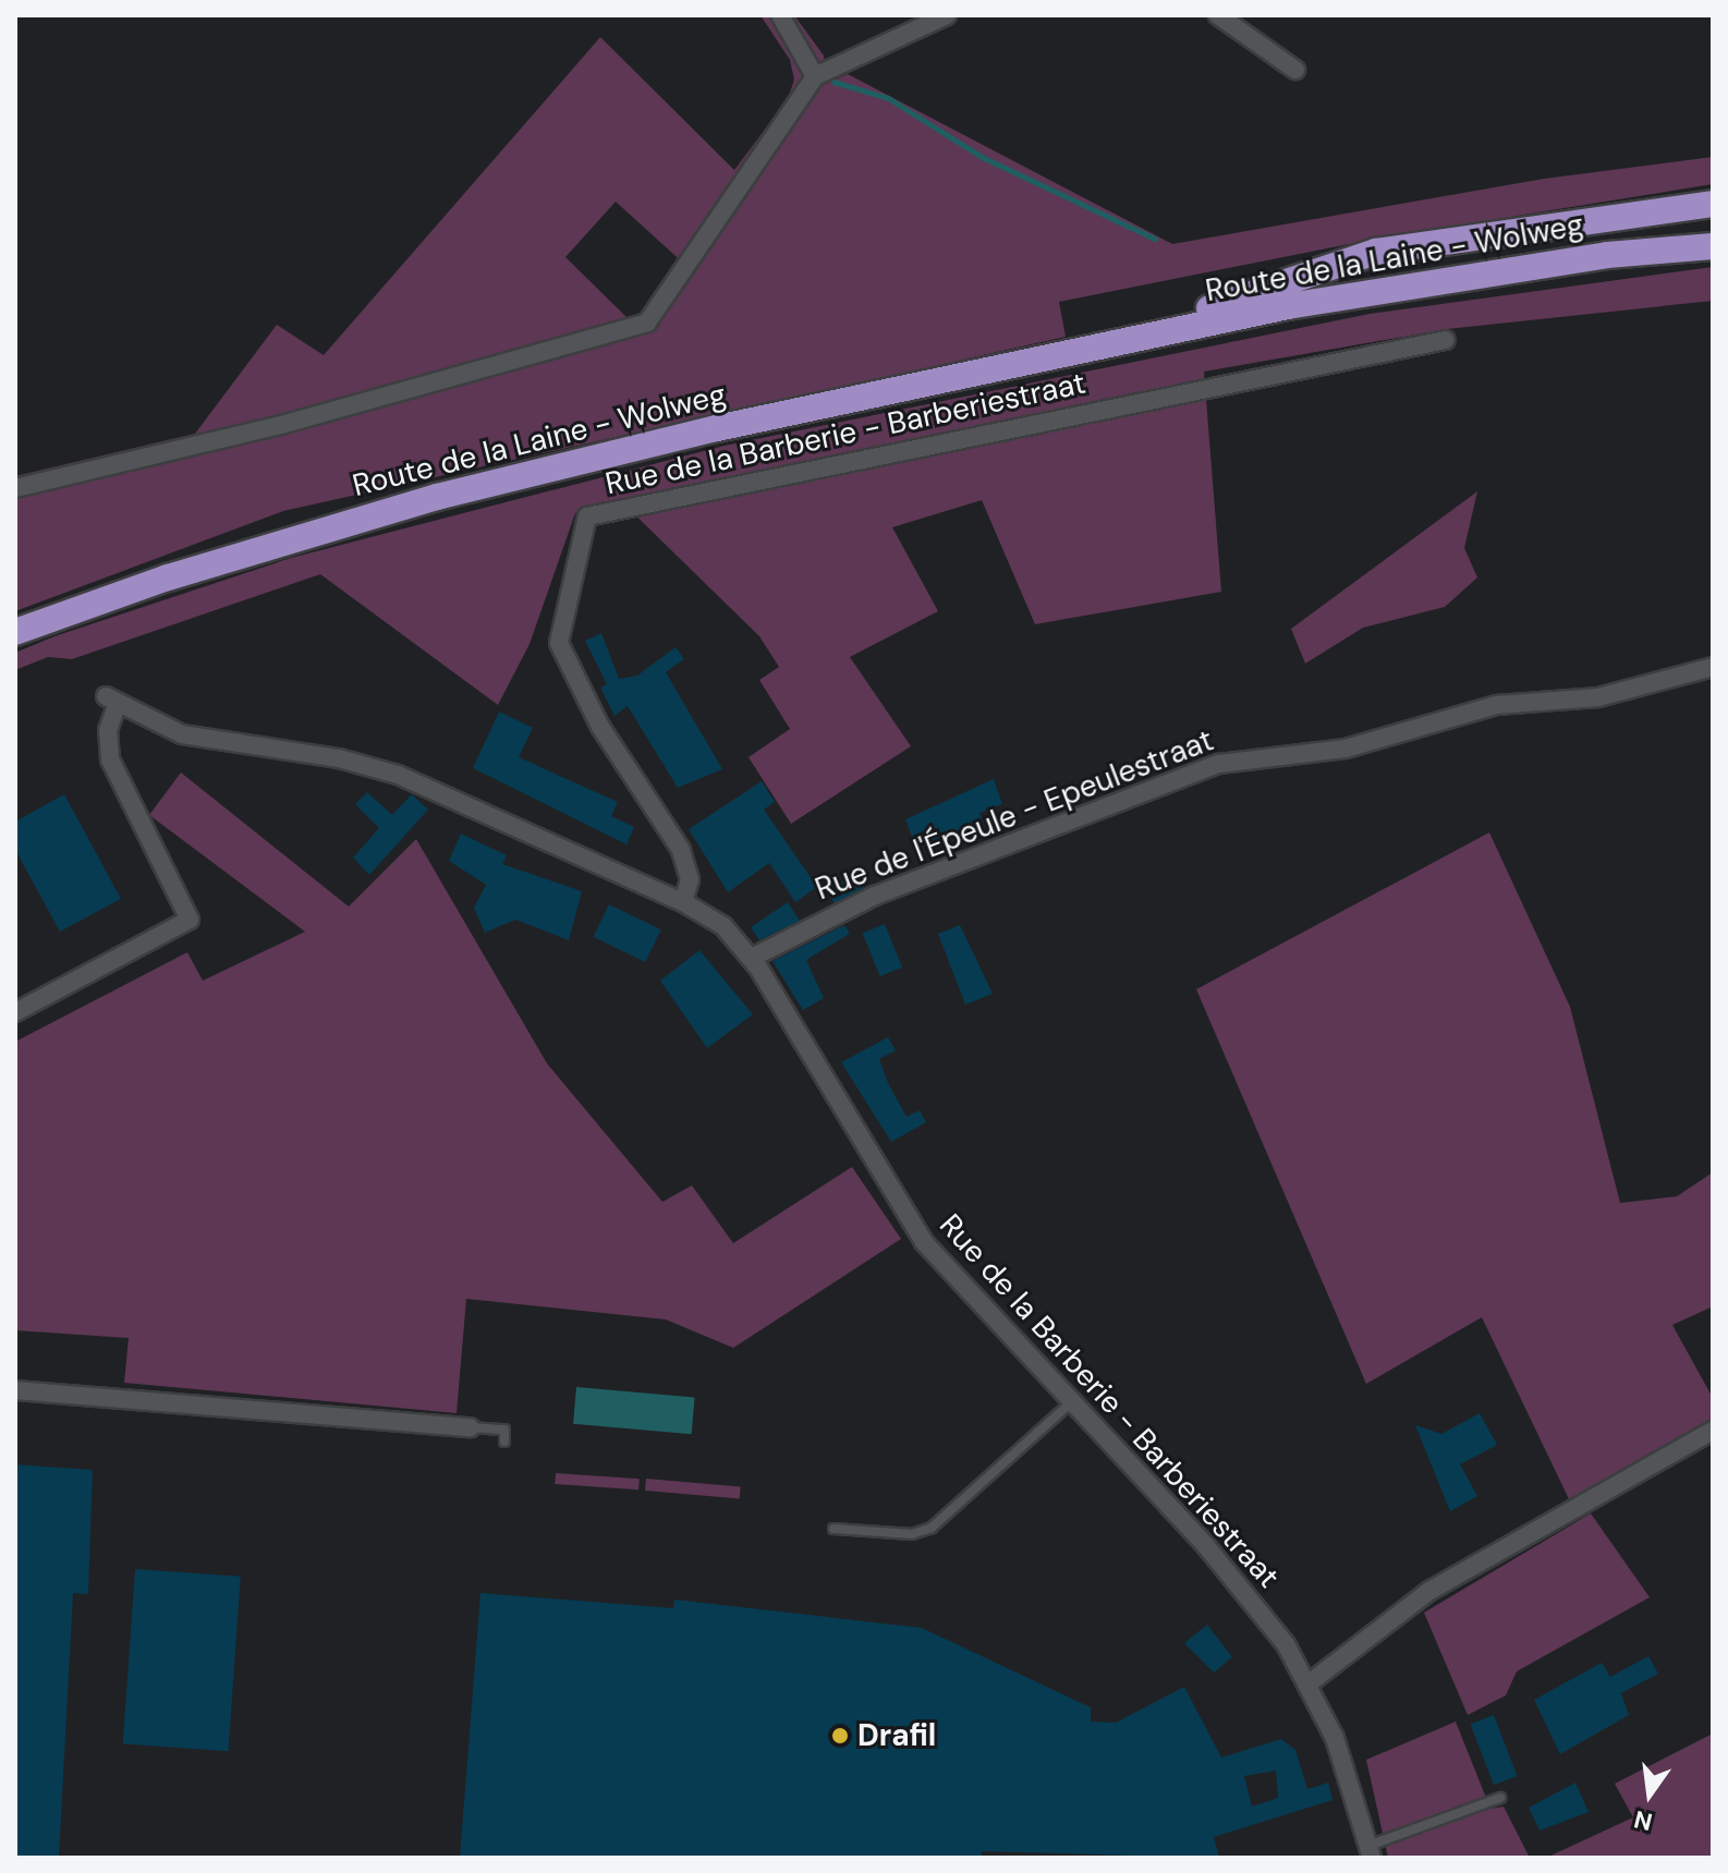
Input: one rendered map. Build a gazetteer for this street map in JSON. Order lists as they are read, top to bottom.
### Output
{
  "streets": {
    "highway": ["Route de la Laine - Wolweg"],
    "street": ["Rue de la Barberie - Barberiestraat", "Rue de l'Épeule - Epeulestraat"]
  },
  "crossings": [
    ["Rue de la Barberie - Barberiestraat", "Rue de l'Épeule - Epeulestraat"]
  ],
  "places": ["Drafil"],
  "north": "bottom"
}
